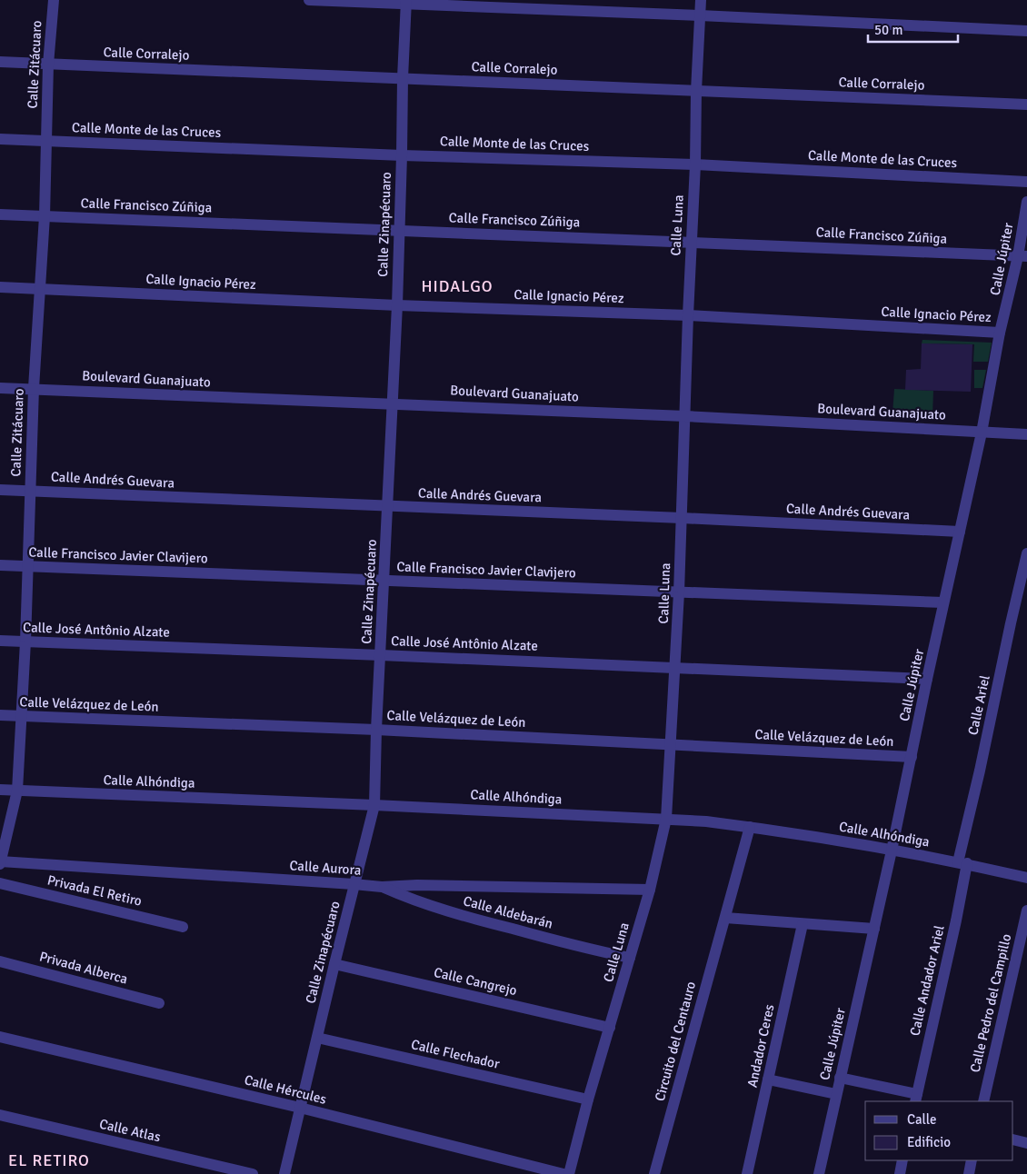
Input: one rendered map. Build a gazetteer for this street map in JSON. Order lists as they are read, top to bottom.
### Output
{
  "streets": {
    "street": [
      "Calle Corralejo",
      "Calle Zitácuaro",
      "Calle Monte de las Cruces",
      "Calle Francisco Zúñiga",
      "Calle Zinapécuaro",
      "Calle Luna",
      "Calle Júpiter",
      "Calle Ignacio Pérez",
      "Boulevard Guanajuato",
      "Calle Andrés Guevara",
      "Calle Francisco Javier Clavijero",
      "Calle José Antônio Alzate",
      "Calle Velázquez de León",
      "Calle Ariel",
      "Calle Alhóndiga",
      "Calle Aurora",
      "Privada El Retiro",
      "Calle Aldebarán",
      "Privada Alberca",
      "Calle Andador Ariel",
      "Calle Cangrejo",
      "Calle Pedro del Campillo",
      "Circuito del Centauro",
      "Andador Ceres",
      "Calle Flechador",
      "Calle Hércules",
      "Calle Atlas"
    ]
  },
  "crossings": [
    ["Calle Corralejo", "Calle Zitácuaro"],
    ["Calle Corralejo", "Calle Zinapécuaro"],
    ["Calle Corralejo", "Calle Luna"],
    ["Calle Zitácuaro", "Calle Monte de las Cruces"],
    ["Calle Zitácuaro", "Calle Francisco Zúñiga"],
    ["Calle Zitácuaro", "Calle Ignacio Pérez"],
    ["Calle Zitácuaro", "Boulevard Guanajuato"],
    ["Calle Zitácuaro", "Calle Andrés Guevara"],
    ["Calle Zitácuaro", "Calle Francisco Javier Clavijero"],
    ["Calle Zitácuaro", "Calle José Antônio Alzate"],
    ["Calle Zitácuaro", "Calle Velázquez de León"],
    ["Calle Zitácuaro", "Calle Alhóndiga"],
    ["Calle Zitácuaro", "Calle Aurora"],
    ["Calle Monte de las Cruces", "Calle Zinapécuaro"],
    ["Calle Monte de las Cruces", "Calle Luna"],
    ["Calle Francisco Zúñiga", "Calle Zinapécuaro"],
    ["Calle Francisco Zúñiga", "Calle Luna"],
    ["Calle Francisco Zúñiga", "Calle Júpiter"],
    ["Calle Zinapécuaro", "Calle Ignacio Pérez"],
    ["Calle Zinapécuaro", "Boulevard Guanajuato"],
    ["Calle Zinapécuaro", "Calle Andrés Guevara"],
    ["Calle Zinapécuaro", "Calle Francisco Javier Clavijero"],
    ["Calle Zinapécuaro", "Calle José Antônio Alzate"],
    ["Calle Zinapécuaro", "Calle Velázquez de León"],
    ["Calle Zinapécuaro", "Calle Alhóndiga"],
    ["Calle Zinapécuaro", "Calle Aurora"],
    ["Calle Zinapécuaro", "Calle Cangrejo"],
    ["Calle Zinapécuaro", "Calle Flechador"],
    ["Calle Zinapécuaro", "Calle Hércules"],
    ["Calle Luna", "Calle Ignacio Pérez"],
    ["Calle Luna", "Boulevard Guanajuato"],
    ["Calle Luna", "Calle Andrés Guevara"],
    ["Calle Luna", "Calle Francisco Javier Clavijero"],
    ["Calle Luna", "Calle José Antônio Alzate"],
    ["Calle Luna", "Calle Velázquez de León"],
    ["Calle Luna", "Calle Alhóndiga"],
    ["Calle Luna", "Calle Aurora"],
    ["Calle Luna", "Calle Aldebarán"],
    ["Calle Luna", "Calle Cangrejo"],
    ["Calle Luna", "Calle Flechador"],
    ["Calle Júpiter", "Calle Ignacio Pérez"],
    ["Calle Júpiter", "Boulevard Guanajuato"],
    ["Calle Júpiter", "Calle Andrés Guevara"],
    ["Calle Júpiter", "Calle Francisco Javier Clavijero"],
    ["Calle Júpiter", "Calle José Antônio Alzate"],
    ["Calle Júpiter", "Calle Velázquez de León"],
    ["Calle Júpiter", "Calle Alhóndiga"],
    ["Calle Ariel", "Calle Alhóndiga"],
    ["Calle Ariel", "Calle Andador Ariel"],
    ["Calle Alhóndiga", "Calle Andador Ariel"],
    ["Calle Alhóndiga", "Circuito del Centauro"],
    ["Calle Aurora", "Calle Aldebarán"]
  ],
  "districts": ["HIDALGO", "EL RETIRO"],
  "legend": ["Calle", "Edificio"],
  "scale_bar": "50 m"
}
